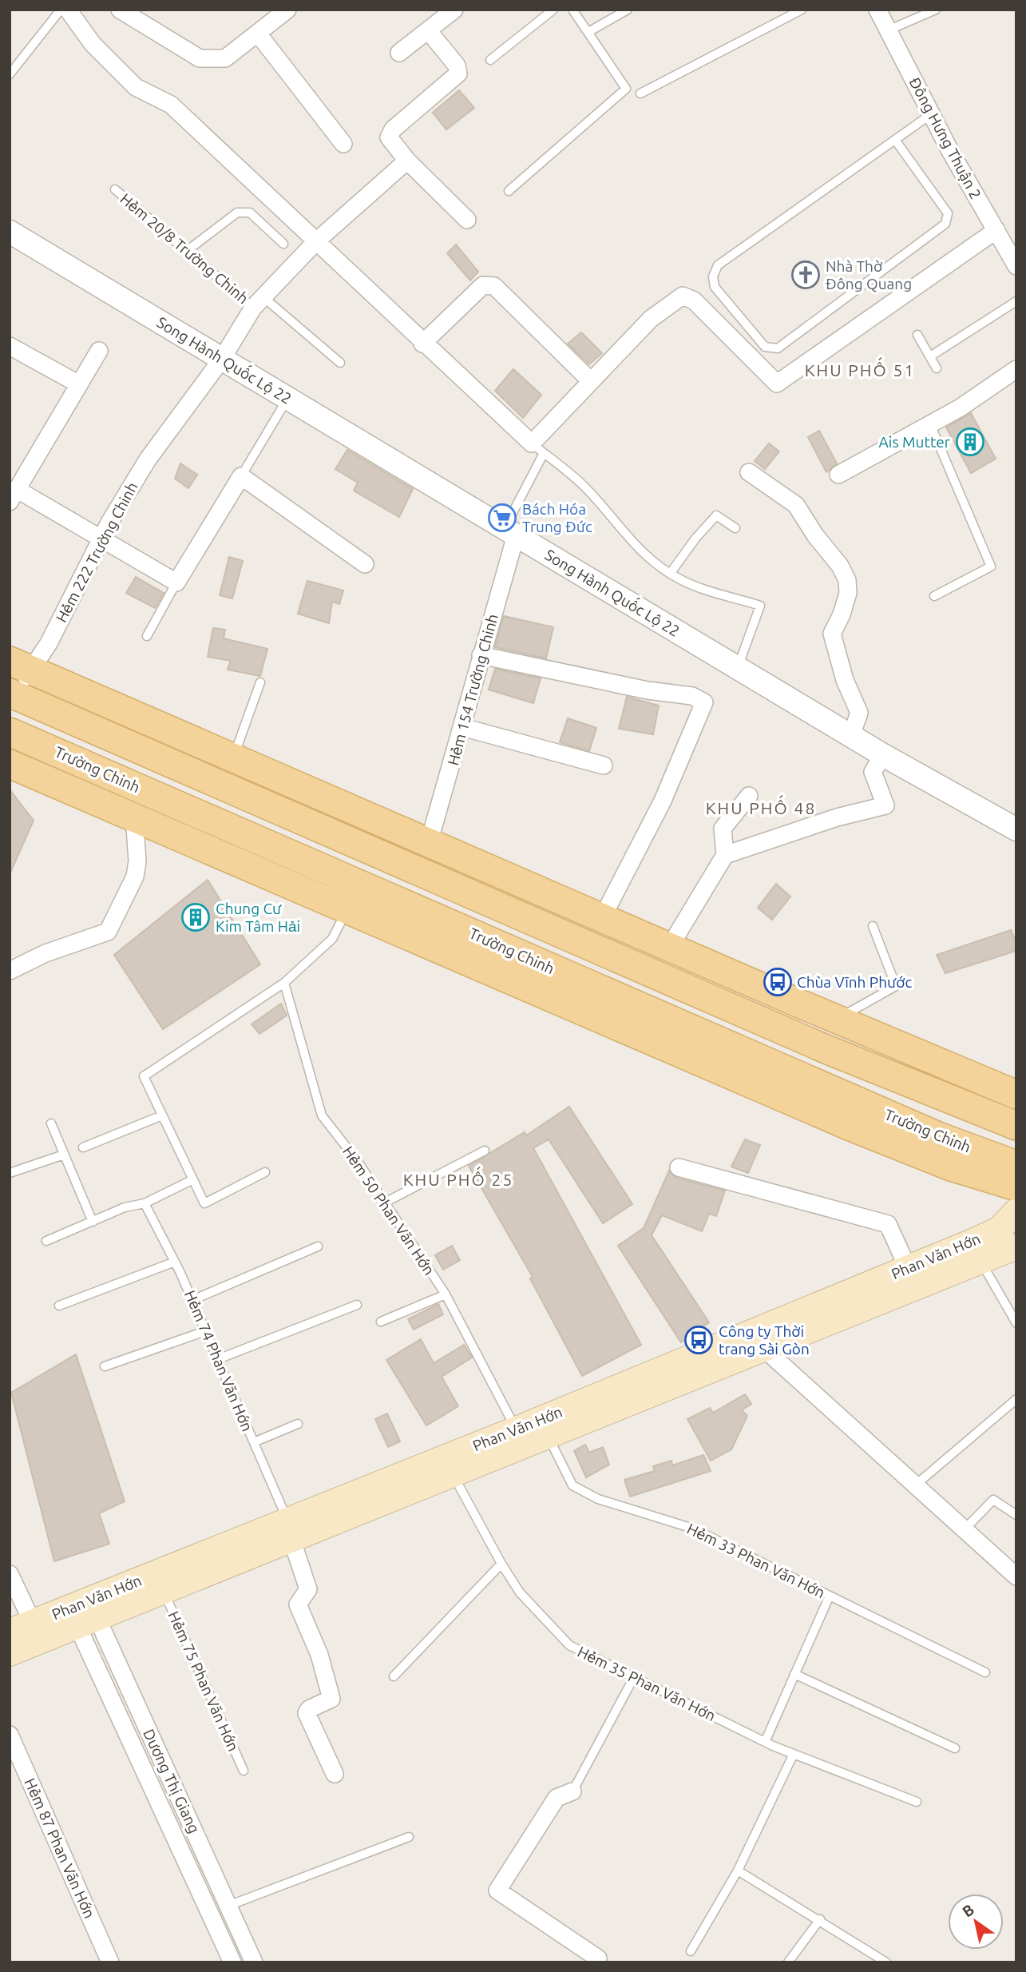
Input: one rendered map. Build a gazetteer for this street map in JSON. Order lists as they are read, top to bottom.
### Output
{
  "streets": {
    "main road": ["Trường Chinh", "Phan Văn Hớn"],
    "street": [
      "Đông Hưng Thuận 2",
      "Song Hành Quốc Lộ 22",
      "Hẻm 222 Trường Chinh",
      "Hẻm 154 Trường Chinh",
      "Dương Thị Giang",
      "Hẻm 87 Phan Văn Hớn"
    ],
    "lane": [
      "Hẻm 20/8 Trường Chinh",
      "Hẻm 50 Phan Văn Hớn",
      "Hẻm 74 Phan Văn Hớn",
      "Hẻm 33 Phan Văn Hớn",
      "Hẻm 75 Phan Văn Hớn",
      "Hẻm 35 Phan Văn Hớn"
    ]
  },
  "crossings": [
    ["Hẻm 20/8 Trường Chinh", "Hẻm 222 Trường Chinh"],
    ["Song Hành Quốc Lộ 22", "Hẻm 222 Trường Chinh"],
    ["Song Hành Quốc Lộ 22", "Hẻm 154 Trường Chinh"],
    ["Hẻm 50 Phan Văn Hớn", "Phan Văn Hớn"],
    ["Phan Văn Hớn", "Hẻm 74 Phan Văn Hớn"],
    ["Phan Văn Hớn", "Hẻm 33 Phan Văn Hớn"],
    ["Phan Văn Hớn", "Hẻm 75 Phan Văn Hớn"],
    ["Phan Văn Hớn", "Hẻm 35 Phan Văn Hớn"],
    ["Phan Văn Hớn", "Dương Thị Giang"]
  ],
  "districts": ["KHU PHỐ 51", "KHU PHỐ 48", "KHU PHỐ 25"],
  "places": {
    "church": ["Nhà Thờ Đông Quang"],
    "building": ["Ais Mutter", "Chung Cư Kim Tâm Hải"],
    "supermarket": ["Bách Hóa Trung Đức"],
    "bus stop": ["Chùa Vĩnh Phước", "Công ty Thời trang Sài Gòn"]
  },
  "north": "top left"
}
